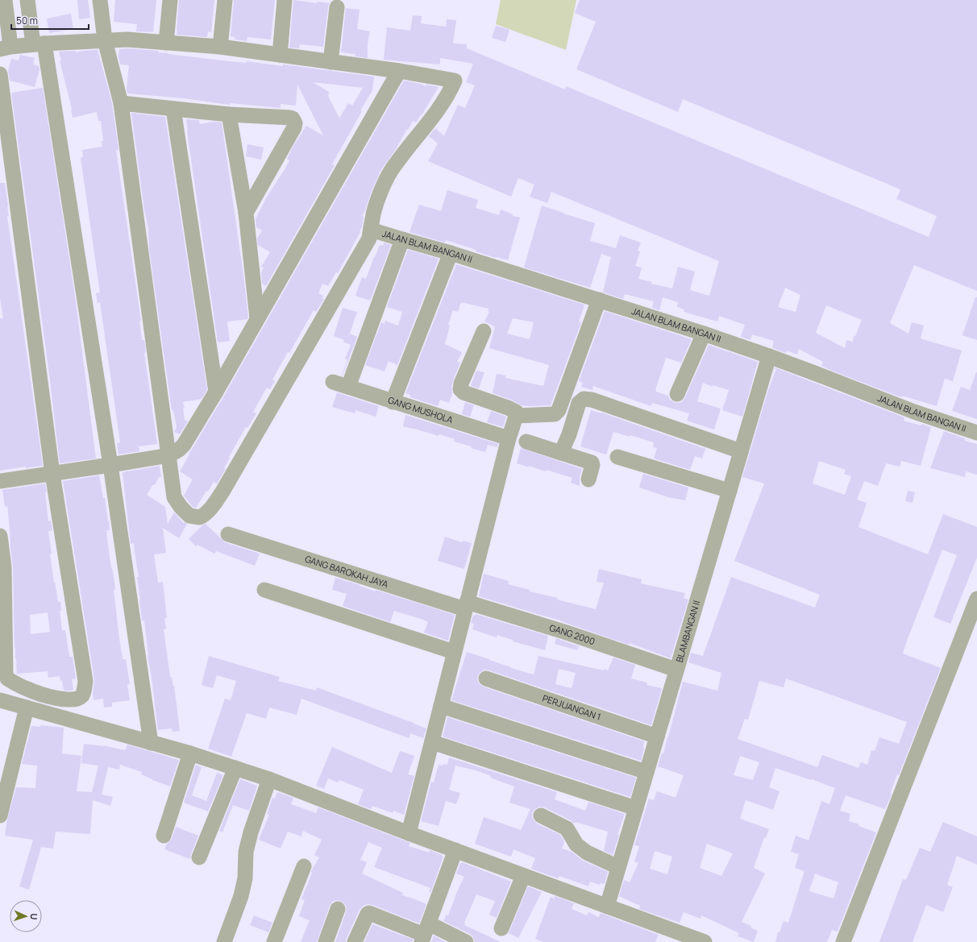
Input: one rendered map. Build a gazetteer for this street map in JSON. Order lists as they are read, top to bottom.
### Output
{
  "streets": {
    "street": [
      "JALAN BLAM BANGAN II",
      "GANG MUSHOLA",
      "GANG BAROKAH JAYA",
      "BLAMBANGAN II",
      "GANG 2000",
      "PERJUANGAN 1"
    ]
  },
  "crossings": [
    ["JALAN BLAM BANGAN II", "BLAMBANGAN II"],
    ["GANG BAROKAH JAYA", "GANG 2000"],
    ["BLAMBANGAN II", "GANG 2000"],
    ["BLAMBANGAN II", "PERJUANGAN 1"]
  ],
  "scale_bar": "50 m",
  "north": "right"
}
